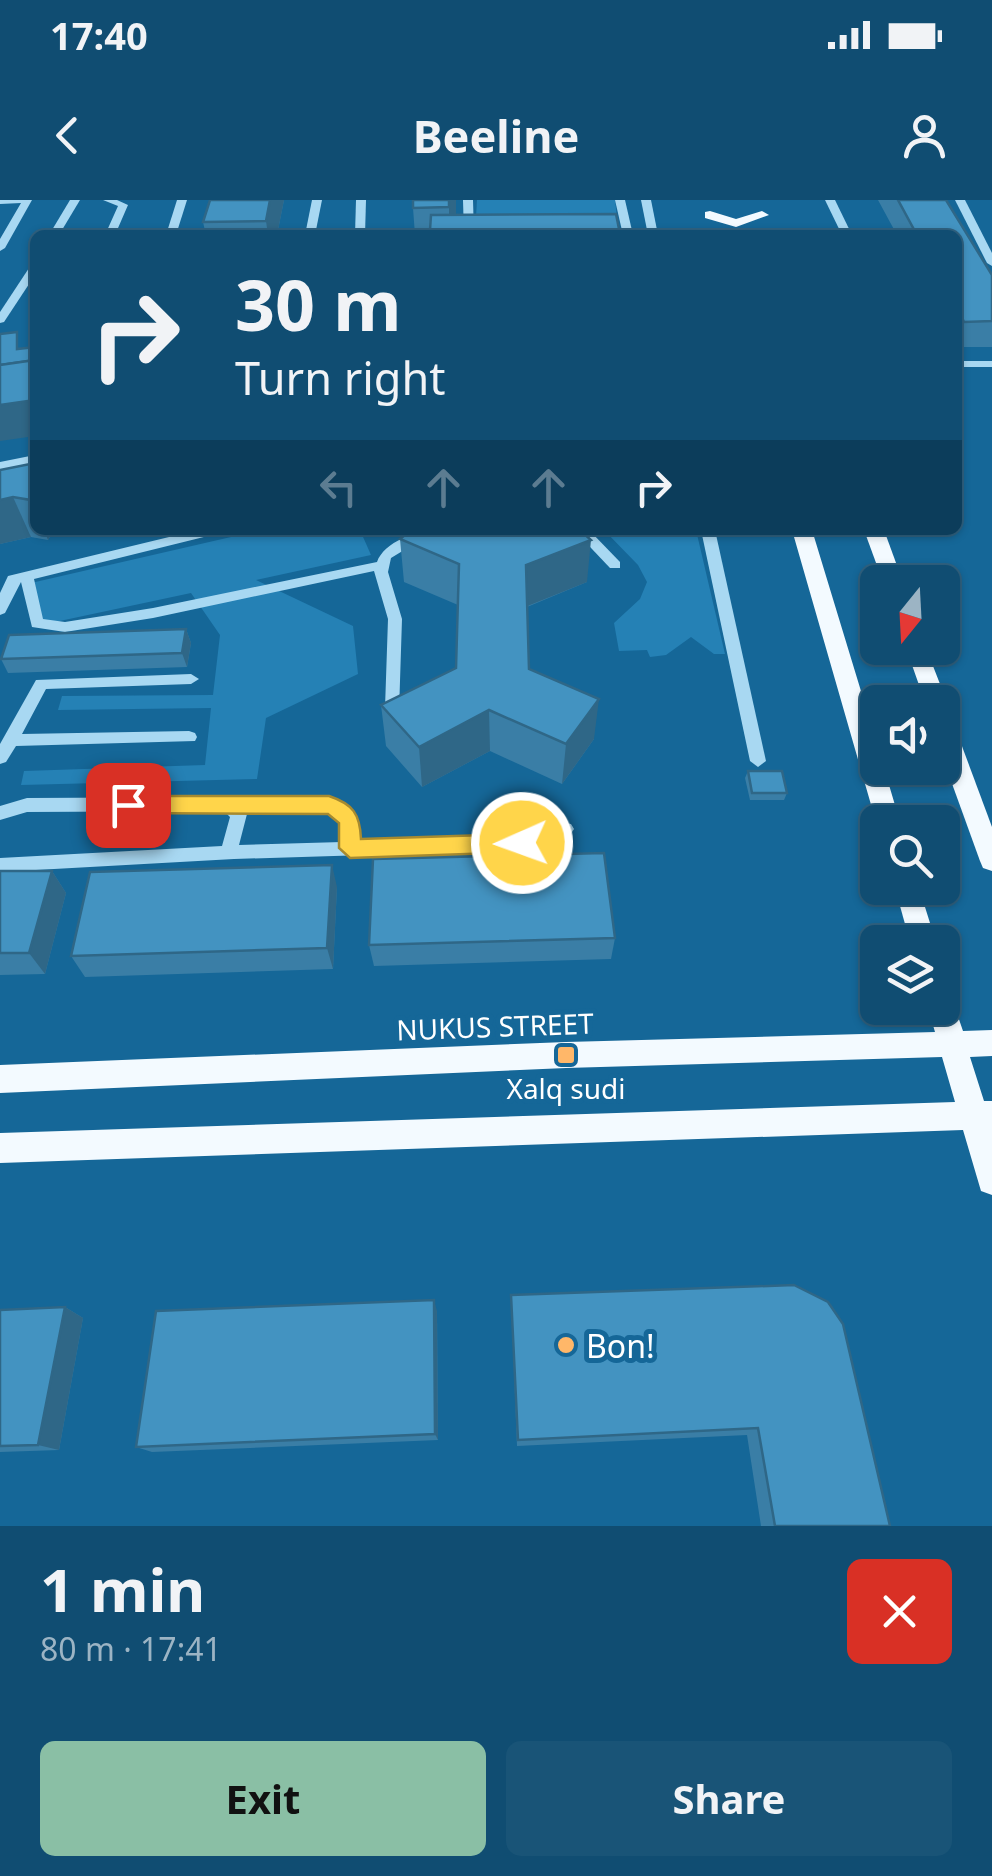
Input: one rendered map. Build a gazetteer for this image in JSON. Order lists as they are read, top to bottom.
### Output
{
  "streets": {
    "main road": ["NUKUS STREET"]
  },
  "places": {
    "transit": ["Xalq sudi"],
    "other": ["Bon!"]
  },
  "north": "bottom",
  "page": {
    "status": "17:40",
    "header": "Beeline",
    "turn": ["30 m", "Turn right"],
    "heading": ["1 min", "80 m · 17:41"],
    "buttons": ["Exit", "Share"]
  }
}
